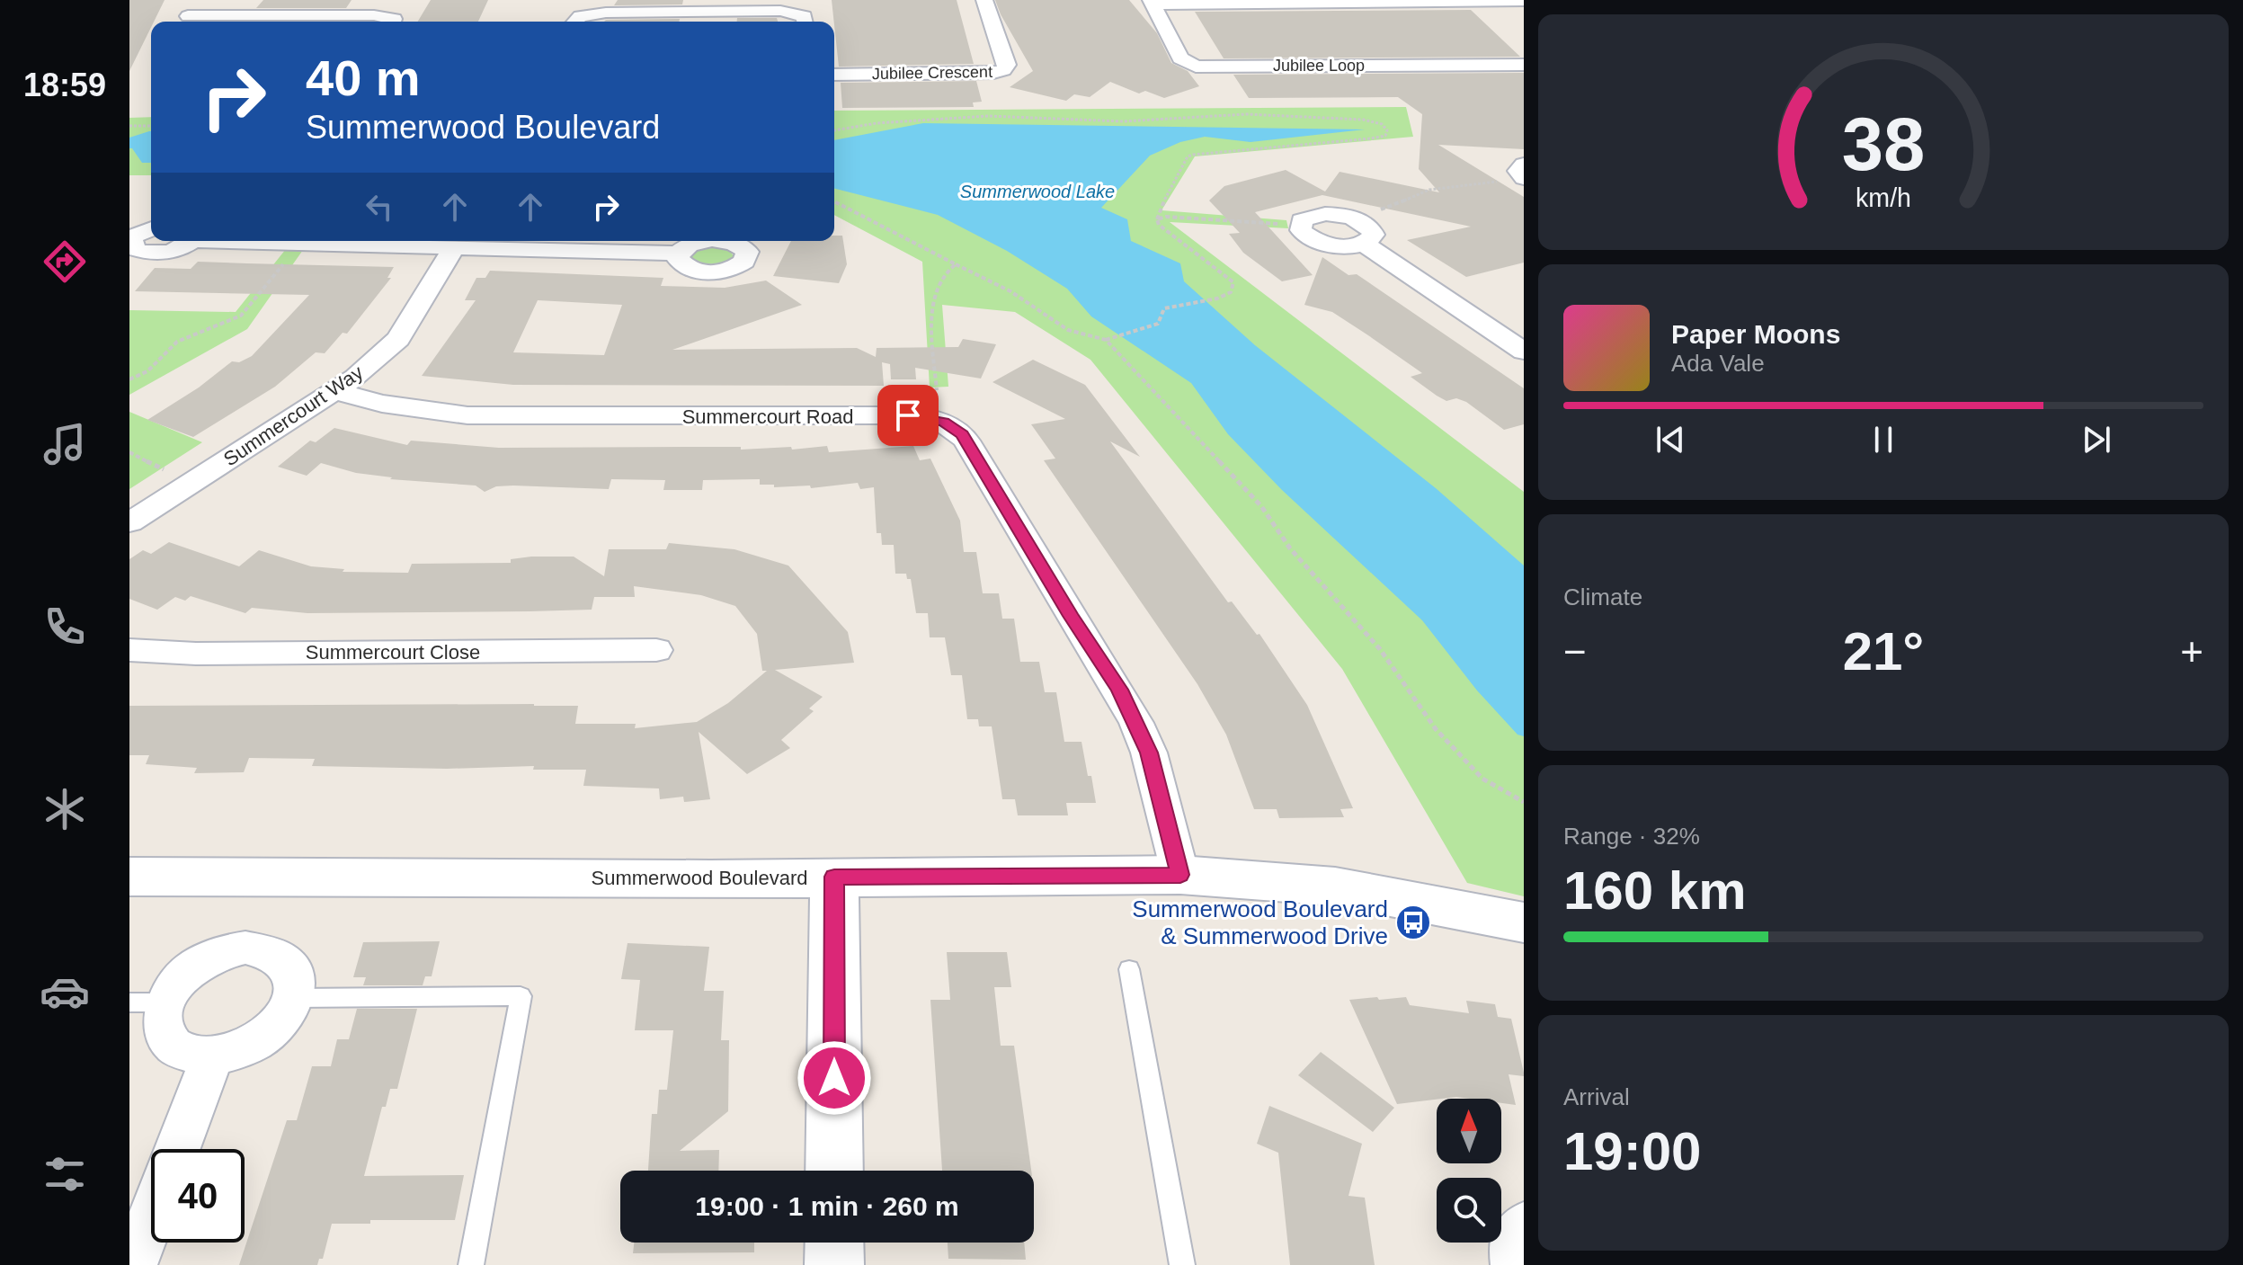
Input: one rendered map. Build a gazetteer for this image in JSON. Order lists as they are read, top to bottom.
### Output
{
  "streets": {
    "street": [
      "Jubilee Loop",
      "Jubilee Crescent",
      "Summercourt Way",
      "Summercourt Road",
      "Summercourt Close",
      "Summerwood Boulevard"
    ]
  },
  "crossings": [
    ["Summercourt Way", "Summercourt Road"],
    ["Summercourt Road", "Summerwood Boulevard"]
  ],
  "water": ["Summerwood Lake"],
  "places": {
    "bus stop": ["Summerwood Boulevard & Summerwood Drive"]
  },
  "north": "top",
  "page": {
    "tabs": "18:59",
    "turn": ["40 m", "Summerwood Boulevard"],
    "song": ["Paper Moons", "Ada Vale"],
    "tile": [
      "Climate",
      ["Range · 32%", "160 km"],
      ["Arrival", "19:00"]
    ],
    "heat": ["−", "21°", "+"],
    "limit": "40",
    "trip": "19:00 · 1 min · 260 m",
    "gauge": ["38", "km/h"]
  }
}
